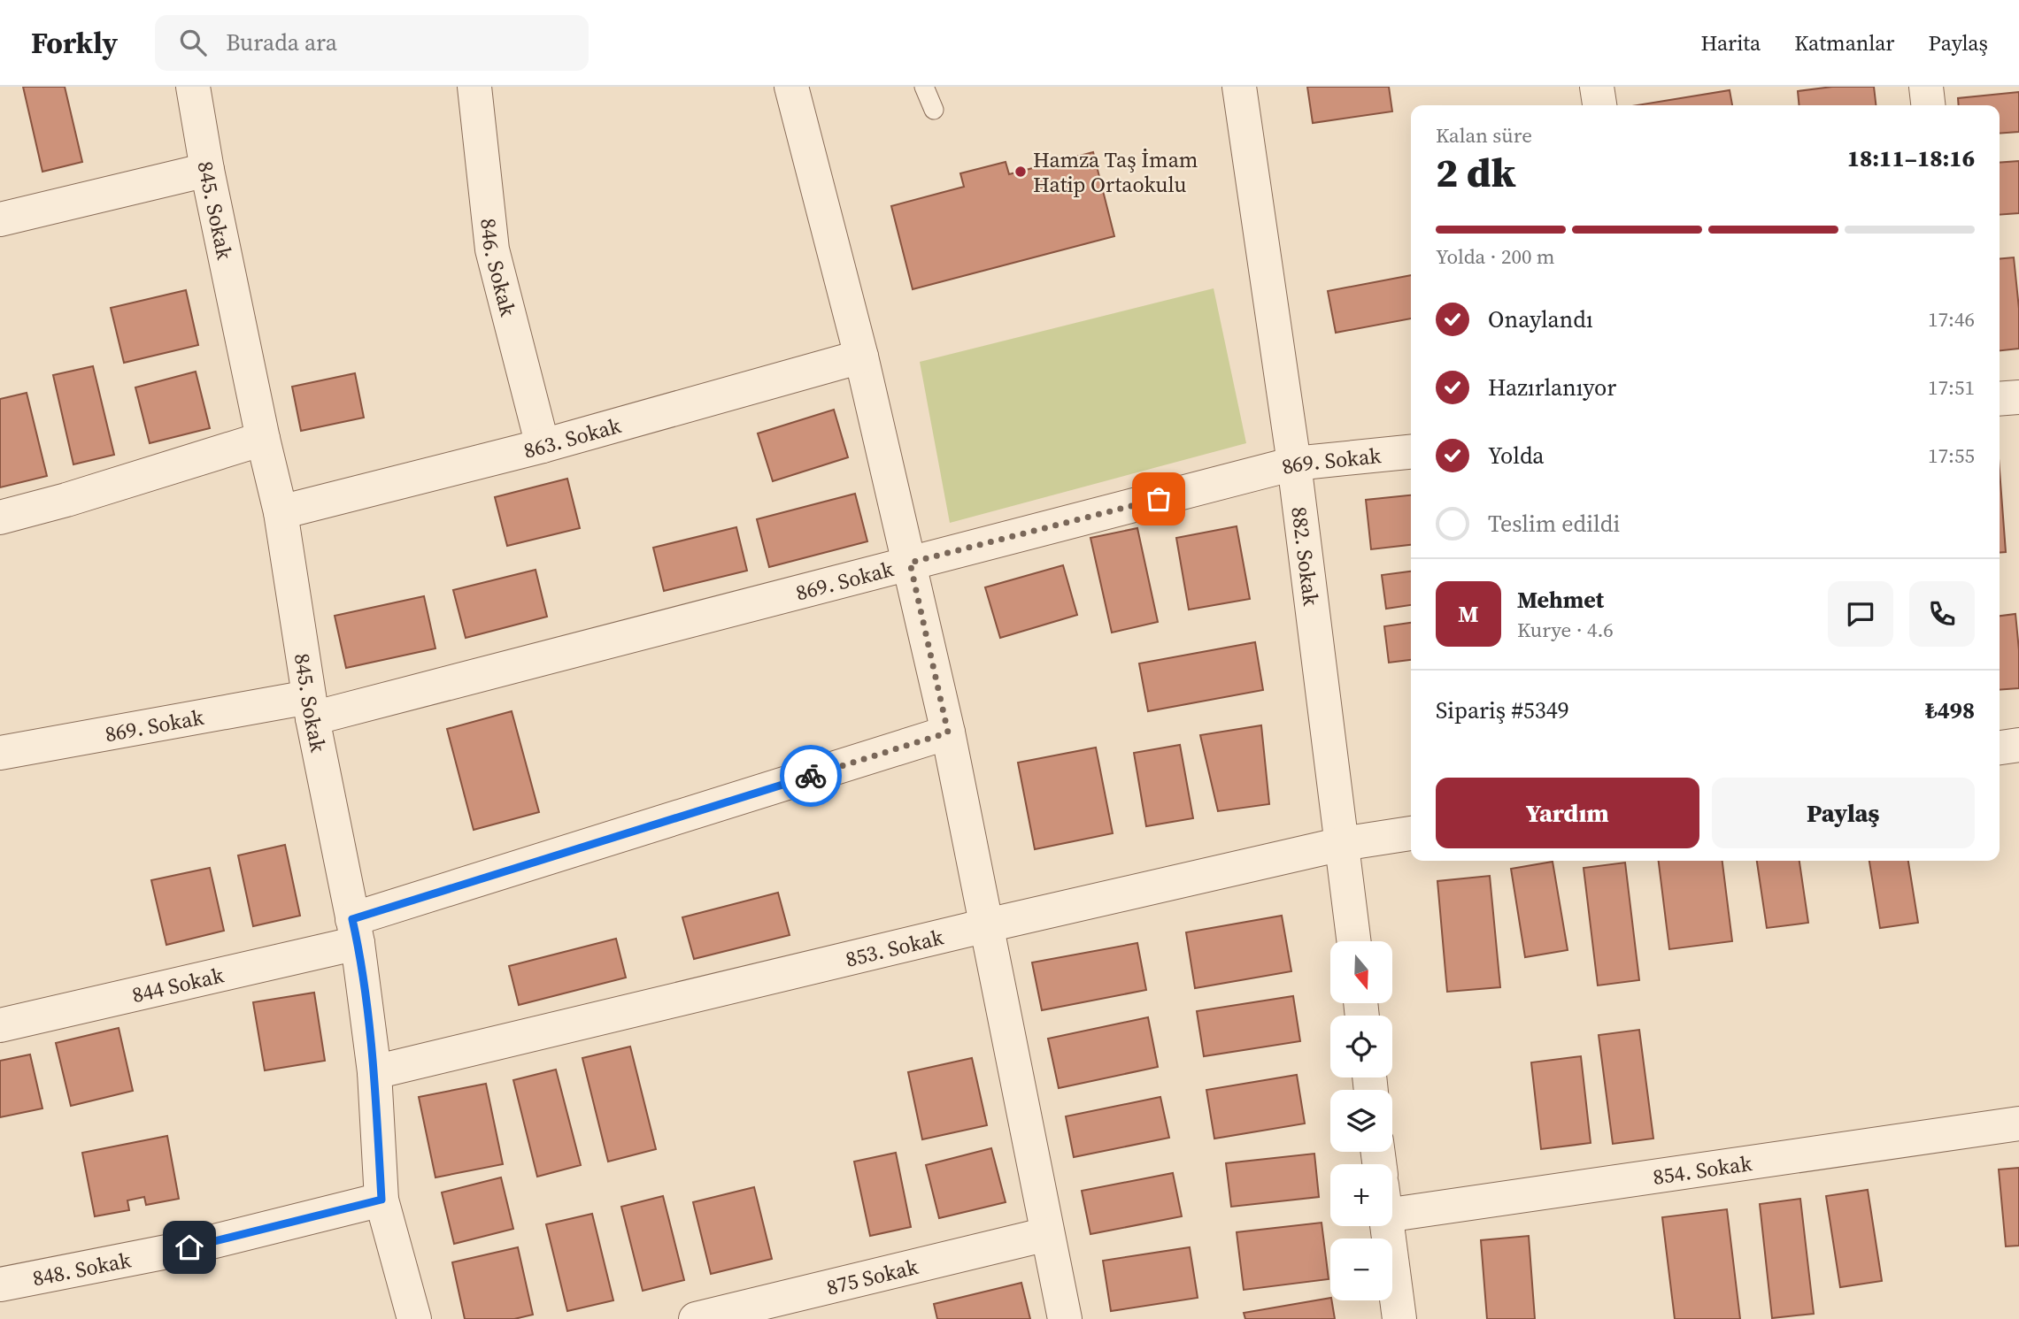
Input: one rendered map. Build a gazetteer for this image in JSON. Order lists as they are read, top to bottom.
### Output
{
  "streets": {
    "street": [
      "845. Sokak",
      "846. Sokak",
      "863. Sokak",
      "869. Sokak",
      "882. Sokak",
      "853. Sokak",
      "844 Sokak",
      "854. Sokak",
      "848. Sokak",
      "875 Sokak"
    ]
  },
  "crossings": [
    ["845. Sokak", "863. Sokak"],
    ["845. Sokak", "869. Sokak"],
    ["845. Sokak", "853. Sokak"],
    ["845. Sokak", "844 Sokak"],
    ["845. Sokak", "848. Sokak"],
    ["846. Sokak", "863. Sokak"],
    ["869. Sokak", "882. Sokak"],
    ["882. Sokak", "853. Sokak"]
  ],
  "places": ["Hamza Taş İmam Hatip Ortaokulu"],
  "north": "bottom",
  "page": {
    "header": "Forkly",
    "search": "Burada ara",
    "nav": ["Harita", "Katmanlar", "Paylaş"],
    "heading": ["2 dk", "Kalan süre", "18:11–18:16"],
    "panel": [
      "Mehmet",
      "Kurye · 4.6",
      "Sipariş #5349",
      "₺498"
    ],
    "bar": "Yolda · 200 m",
    "list": [
      ["Onaylandı", "17:46"],
      ["Hazırlanıyor", "17:51"],
      ["Yolda", "17:55"],
      "Teslim edildi"
    ],
    "round": "M",
    "buttons": ["Yardım", "Paylaş"],
    "map_buttons": ["+", "−"]
  }
}
